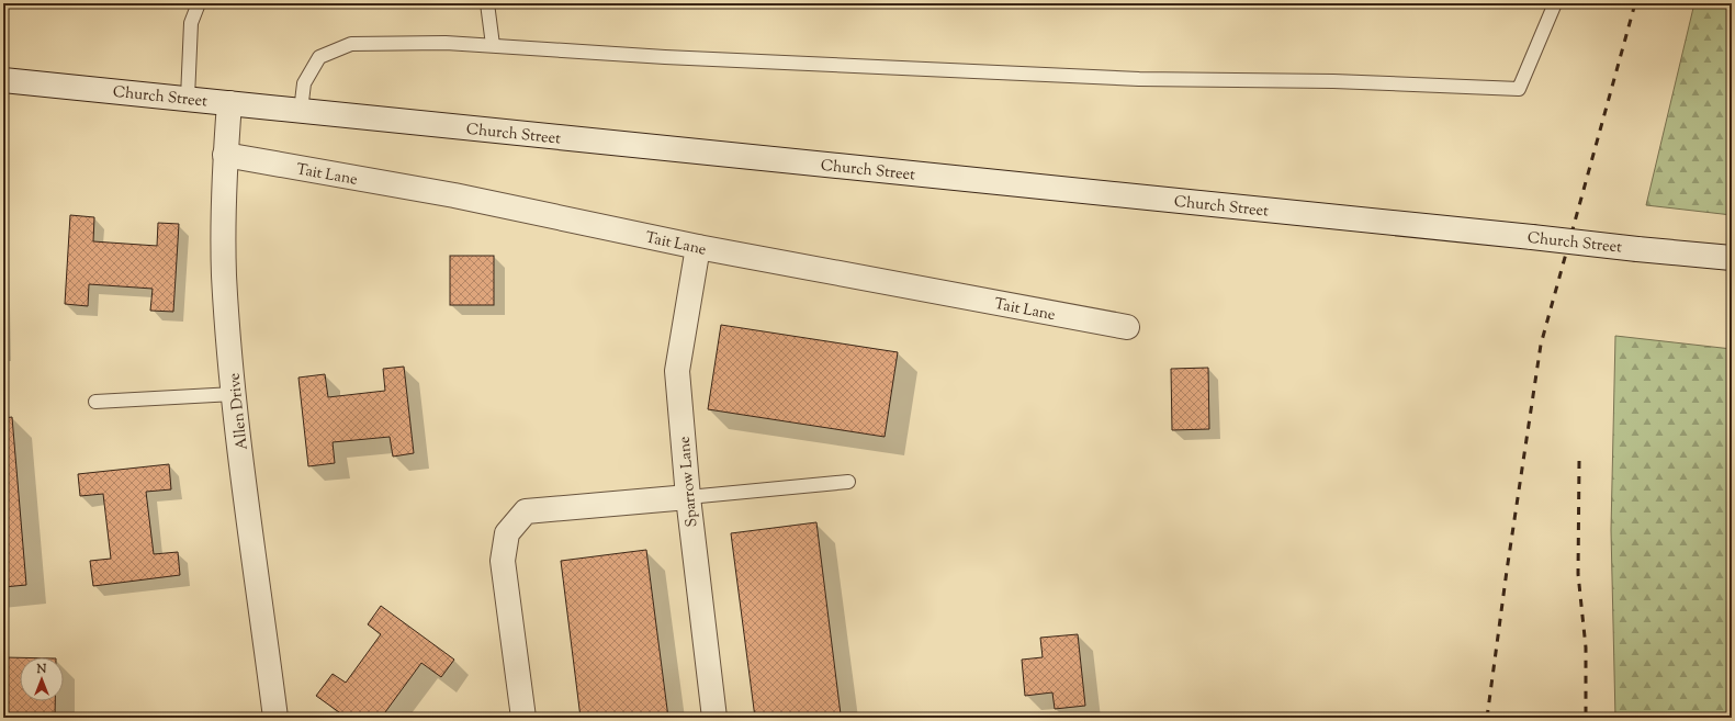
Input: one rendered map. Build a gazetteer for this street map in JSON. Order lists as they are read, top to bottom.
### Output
{
  "streets": {
    "street": [
      "Church Street",
      "Tait Lane",
      "Allen Drive",
      "Sparrow Lane"
    ]
  },
  "crossings": [
    ["Church Street", "Allen Drive"],
    ["Tait Lane", "Allen Drive"],
    ["Tait Lane", "Sparrow Lane"]
  ],
  "north": "top"
}
